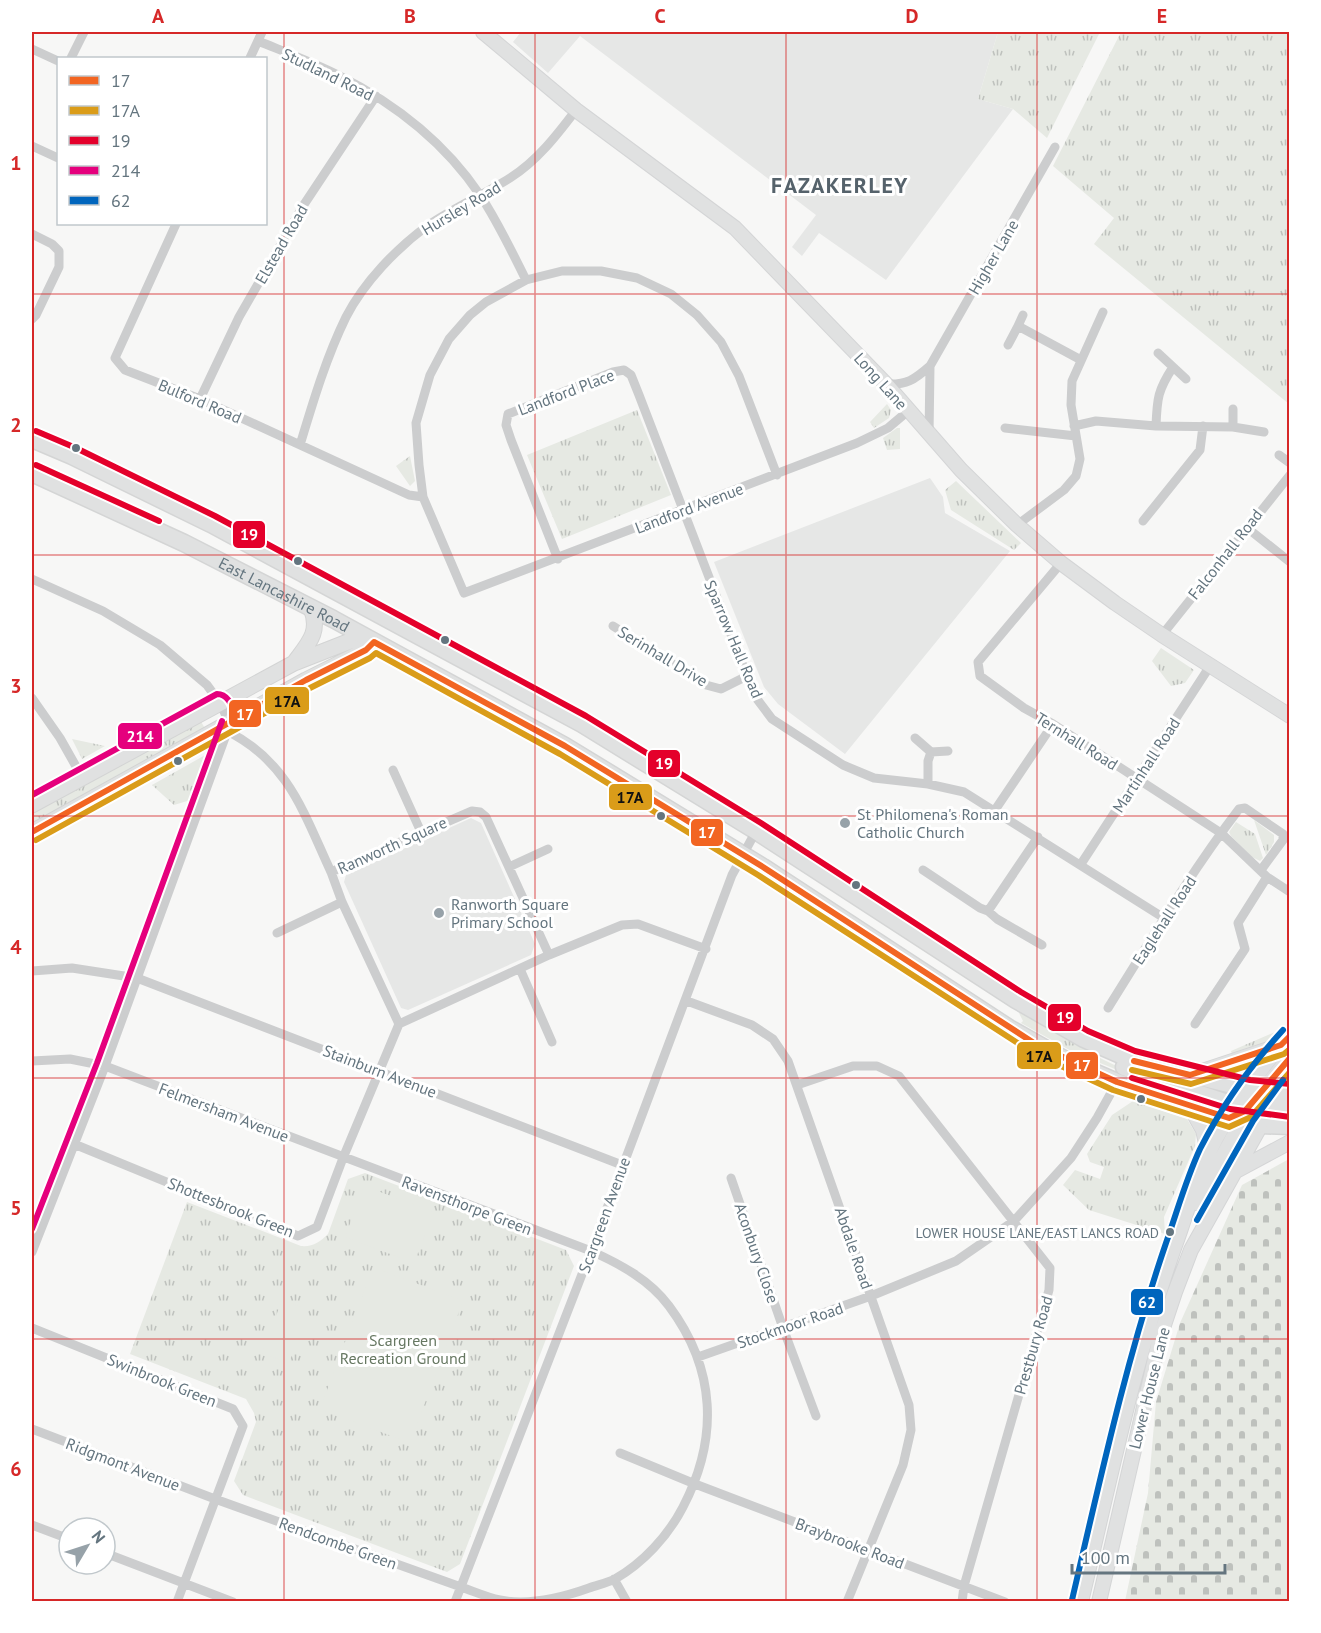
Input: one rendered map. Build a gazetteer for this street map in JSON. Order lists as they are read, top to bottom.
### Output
{
  "streets": {
    "highway": ["East Lancashire Road"],
    "street": [
      "Studland Road",
      "Hursley Road",
      "Elstead Road",
      "Higher Lane",
      "Long Lane",
      "Landford Place",
      "Bulford Road",
      "Landford Avenue",
      "Falconhall Road",
      "Sparrow Hall Road",
      "Serinhall Drive",
      "Ternhall Road",
      "Martinhall Road",
      "Ranworth Square",
      "Eaglehall Road",
      "Stainburn Avenue",
      "Felmersham Avenue",
      "Ravensthorpe Green",
      "Shottesbrook Green",
      "Scargreen Avenue",
      "Abdale Road",
      "Aconbury Close",
      "Stockmoor Road",
      "Prestbury Road",
      "Swinbrook Green",
      "Lower House Lane",
      "Ridgmont Avenue",
      "Rendcombe Green",
      "Braybrooke Road"
    ]
  },
  "crossings": [
    ["Studland Road", "Hursley Road"],
    ["Studland Road", "Elstead Road"],
    ["Hursley Road", "Long Lane"],
    ["Hursley Road", "Bulford Road"],
    ["Elstead Road", "Bulford Road"],
    ["Higher Lane", "Long Lane"],
    ["Long Lane", "Landford Avenue"],
    ["Long Lane", "Falconhall Road"],
    ["Long Lane", "Ternhall Road"],
    ["Long Lane", "Martinhall Road"],
    ["Landford Place", "Landford Avenue"],
    ["Landford Place", "Sparrow Hall Road"],
    ["Bulford Road", "Landford Avenue"],
    ["Landford Avenue", "Sparrow Hall Road"],
    ["East Lancashire Road", "Scargreen Avenue"],
    ["East Lancashire Road", "Stockmoor Road"],
    ["East Lancashire Road", "Lower House Lane"],
    ["Sparrow Hall Road", "Serinhall Drive"],
    ["Sparrow Hall Road", "Martinhall Road"],
    ["Sparrow Hall Road", "Eaglehall Road"],
    ["Ternhall Road", "Martinhall Road"],
    ["Ternhall Road", "Eaglehall Road"],
    ["Ranworth Square", "Shottesbrook Green"],
    ["Stainburn Avenue", "Shottesbrook Green"],
    ["Stainburn Avenue", "Scargreen Avenue"],
    ["Felmersham Avenue", "Ravensthorpe Green"],
    ["Felmersham Avenue", "Shottesbrook Green"],
    ["Ravensthorpe Green", "Shottesbrook Green"],
    ["Ravensthorpe Green", "Scargreen Avenue"],
    ["Ravensthorpe Green", "Stockmoor Road"],
    ["Ravensthorpe Green", "Rendcombe Green"],
    ["Ravensthorpe Green", "Braybrooke Road"],
    ["Scargreen Avenue", "Abdale Road"],
    ["Scargreen Avenue", "Rendcombe Green"],
    ["Abdale Road", "Stockmoor Road"],
    ["Abdale Road", "Prestbury Road"],
    ["Abdale Road", "Braybrooke Road"],
    ["Aconbury Close", "Stockmoor Road"],
    ["Stockmoor Road", "Prestbury Road"],
    ["Prestbury Road", "Braybrooke Road"],
    ["Swinbrook Green", "Ridgmont Avenue"],
    ["Swinbrook Green", "Rendcombe Green"],
    ["Ridgmont Avenue", "Rendcombe Green"],
    ["Rendcombe Green", "Braybrooke Road"]
  ],
  "districts": ["FAZAKERLEY"],
  "parks": ["Scargreen Recreation Ground"],
  "places": ["St Philomena's Roman Catholic Church", "Ranworth Square Primary School", "LOWER HOUSE LANE/EAST LANCS ROAD"],
  "lines": [
    "transit line 19",
    "transit line 17",
    "transit line 17A",
    "transit line 214",
    "transit line 62"
  ],
  "legend": [
    "17",
    "17A",
    "19",
    "214",
    "62"
  ],
  "scale_bar": "100 m",
  "north": "top right",
  "grid": {
    "columns": [
      "A",
      "B",
      "C",
      "D",
      "E"
    ],
    "rows": [
      "1",
      "2",
      "3",
      "4",
      "5",
      "6"
    ]
  }
}
